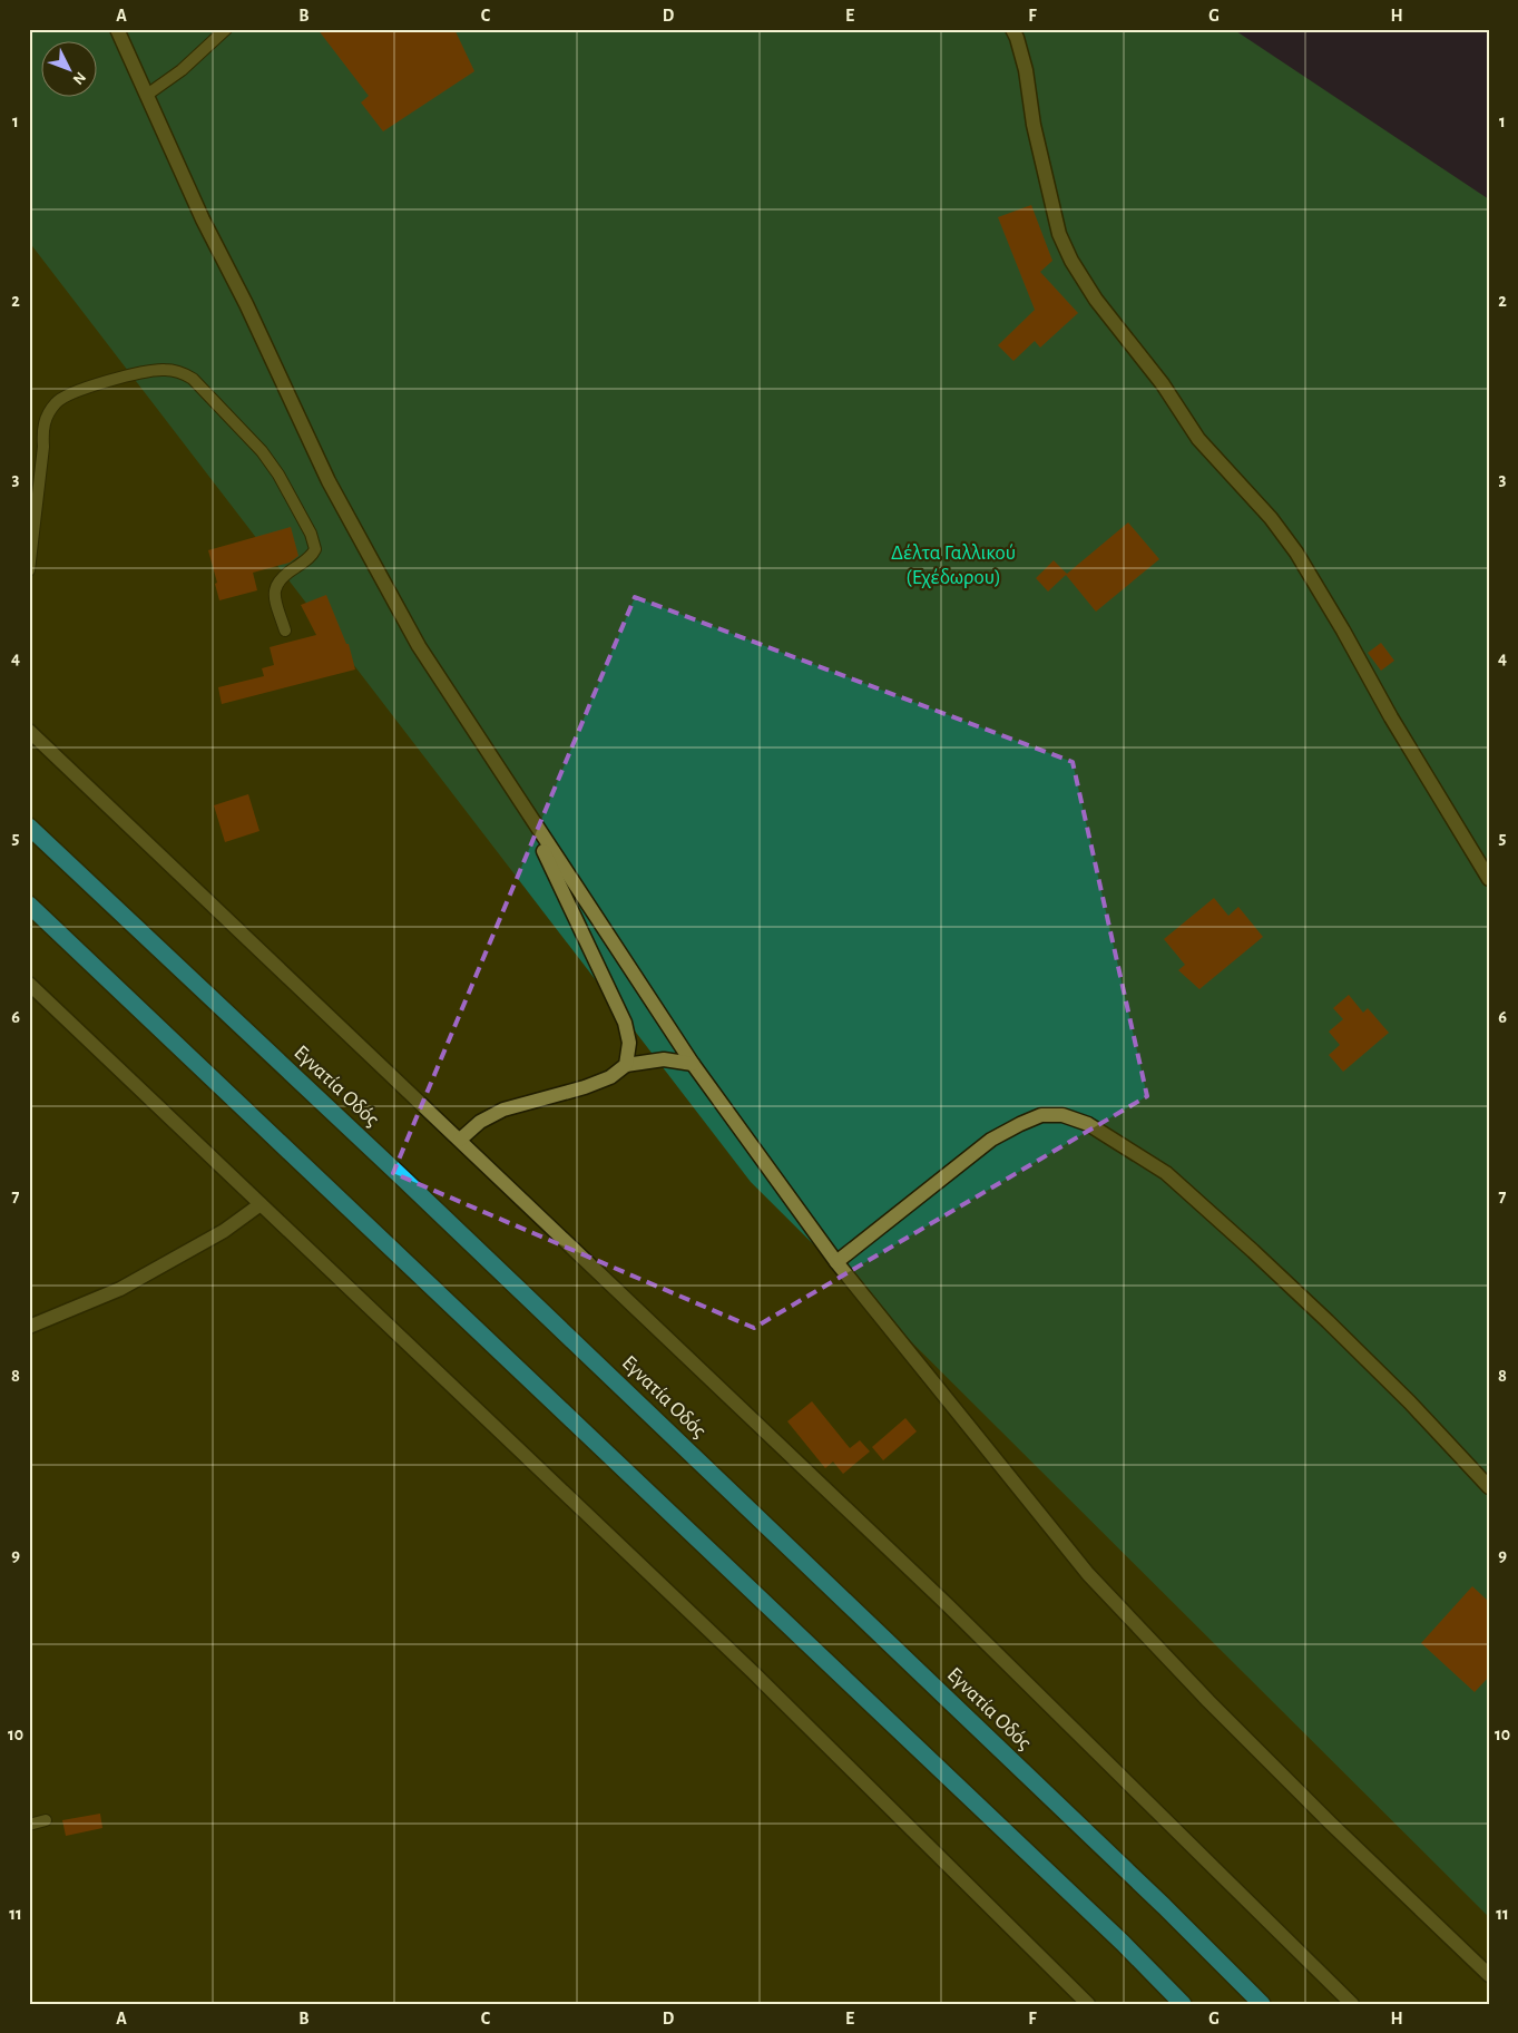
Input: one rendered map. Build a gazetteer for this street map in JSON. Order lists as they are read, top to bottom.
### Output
{
  "streets": {
    "highway": ["Εγνατία Οδός"]
  },
  "parks": ["Δέλτα Γαλλικού (Εχέδωρου)"],
  "north": "bottom right",
  "grid": {
    "columns": [
      "A",
      "B",
      "C",
      "D",
      "E",
      "F",
      "G",
      "H"
    ],
    "rows": [
      "1",
      "2",
      "3",
      "4",
      "5",
      "6",
      "7",
      "8",
      "9",
      "10",
      "11"
    ]
  }
}
